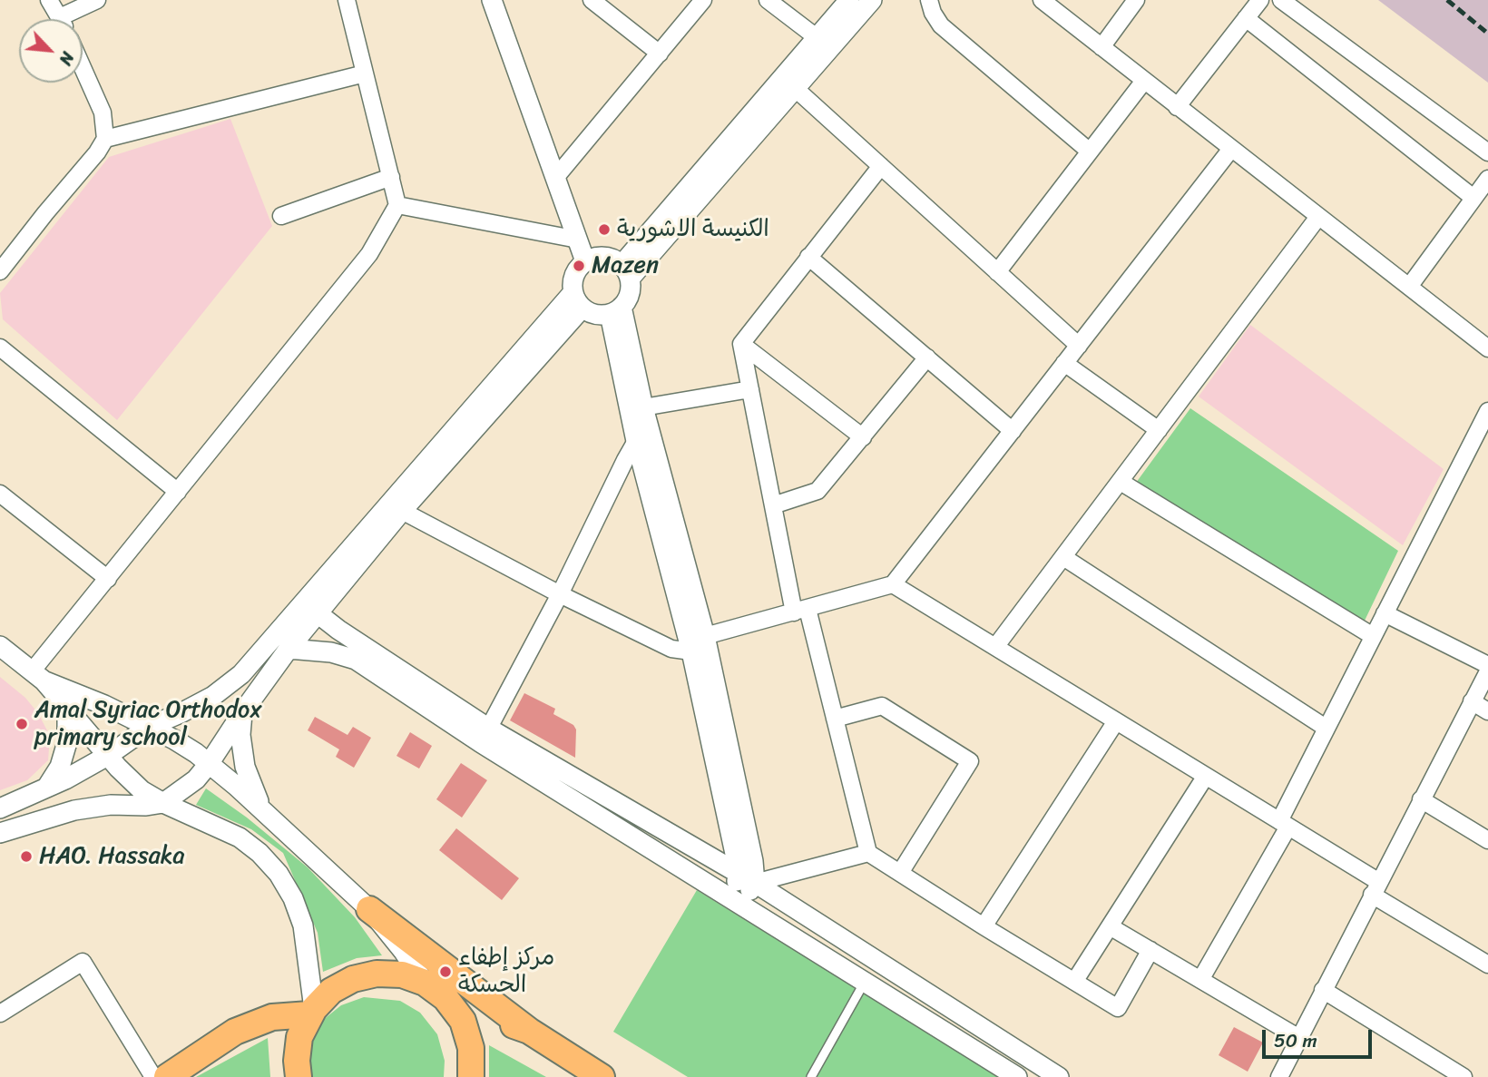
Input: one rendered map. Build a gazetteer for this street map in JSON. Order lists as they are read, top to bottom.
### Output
{
  "places": [
    "الكنيسة الاشورية",
    "Mazen",
    "Amal Syriac Orthodox primary school",
    "HAO. Hassaka",
    "مركز إطفاء الحسكة"
  ],
  "scale_bar": "50 m",
  "north": "bottom right"
}
